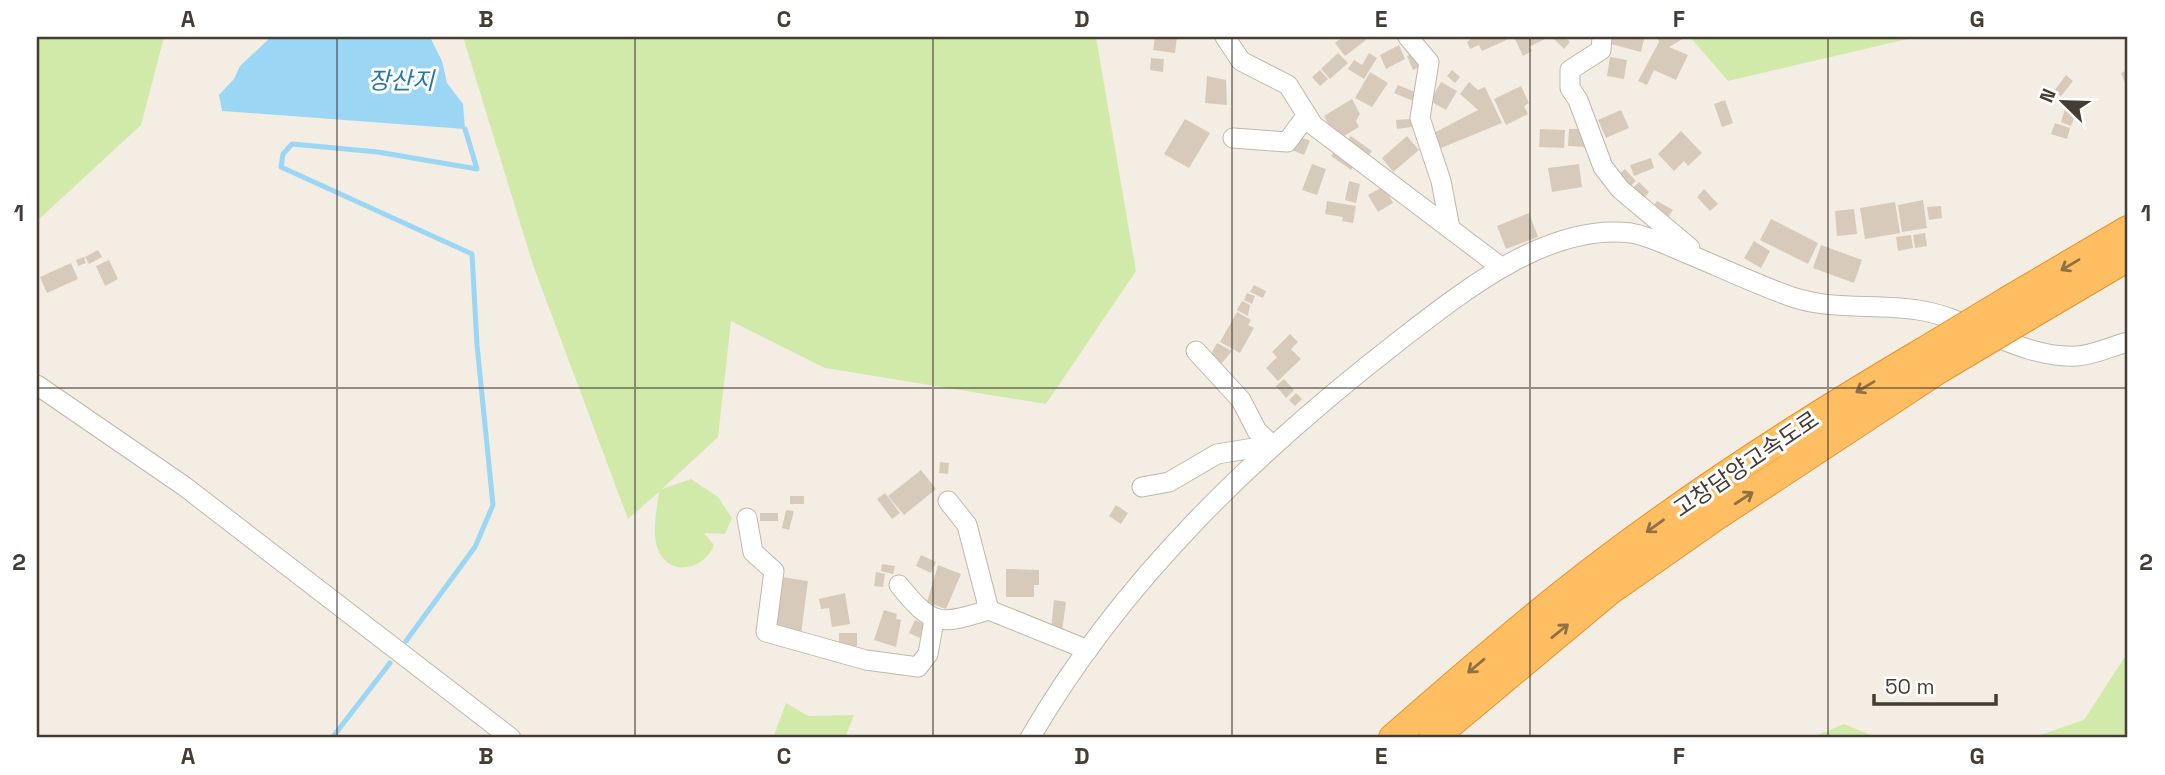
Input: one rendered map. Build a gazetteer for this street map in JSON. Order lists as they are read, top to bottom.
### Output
{
  "streets": {
    "highway": ["고창담양고속도로"]
  },
  "water": ["장산지"],
  "scale_bar": "50 m",
  "north": "top left",
  "grid": {
    "columns": [
      "A",
      "B",
      "C",
      "D",
      "E",
      "F",
      "G"
    ],
    "rows": ["1", "2"]
  }
}
